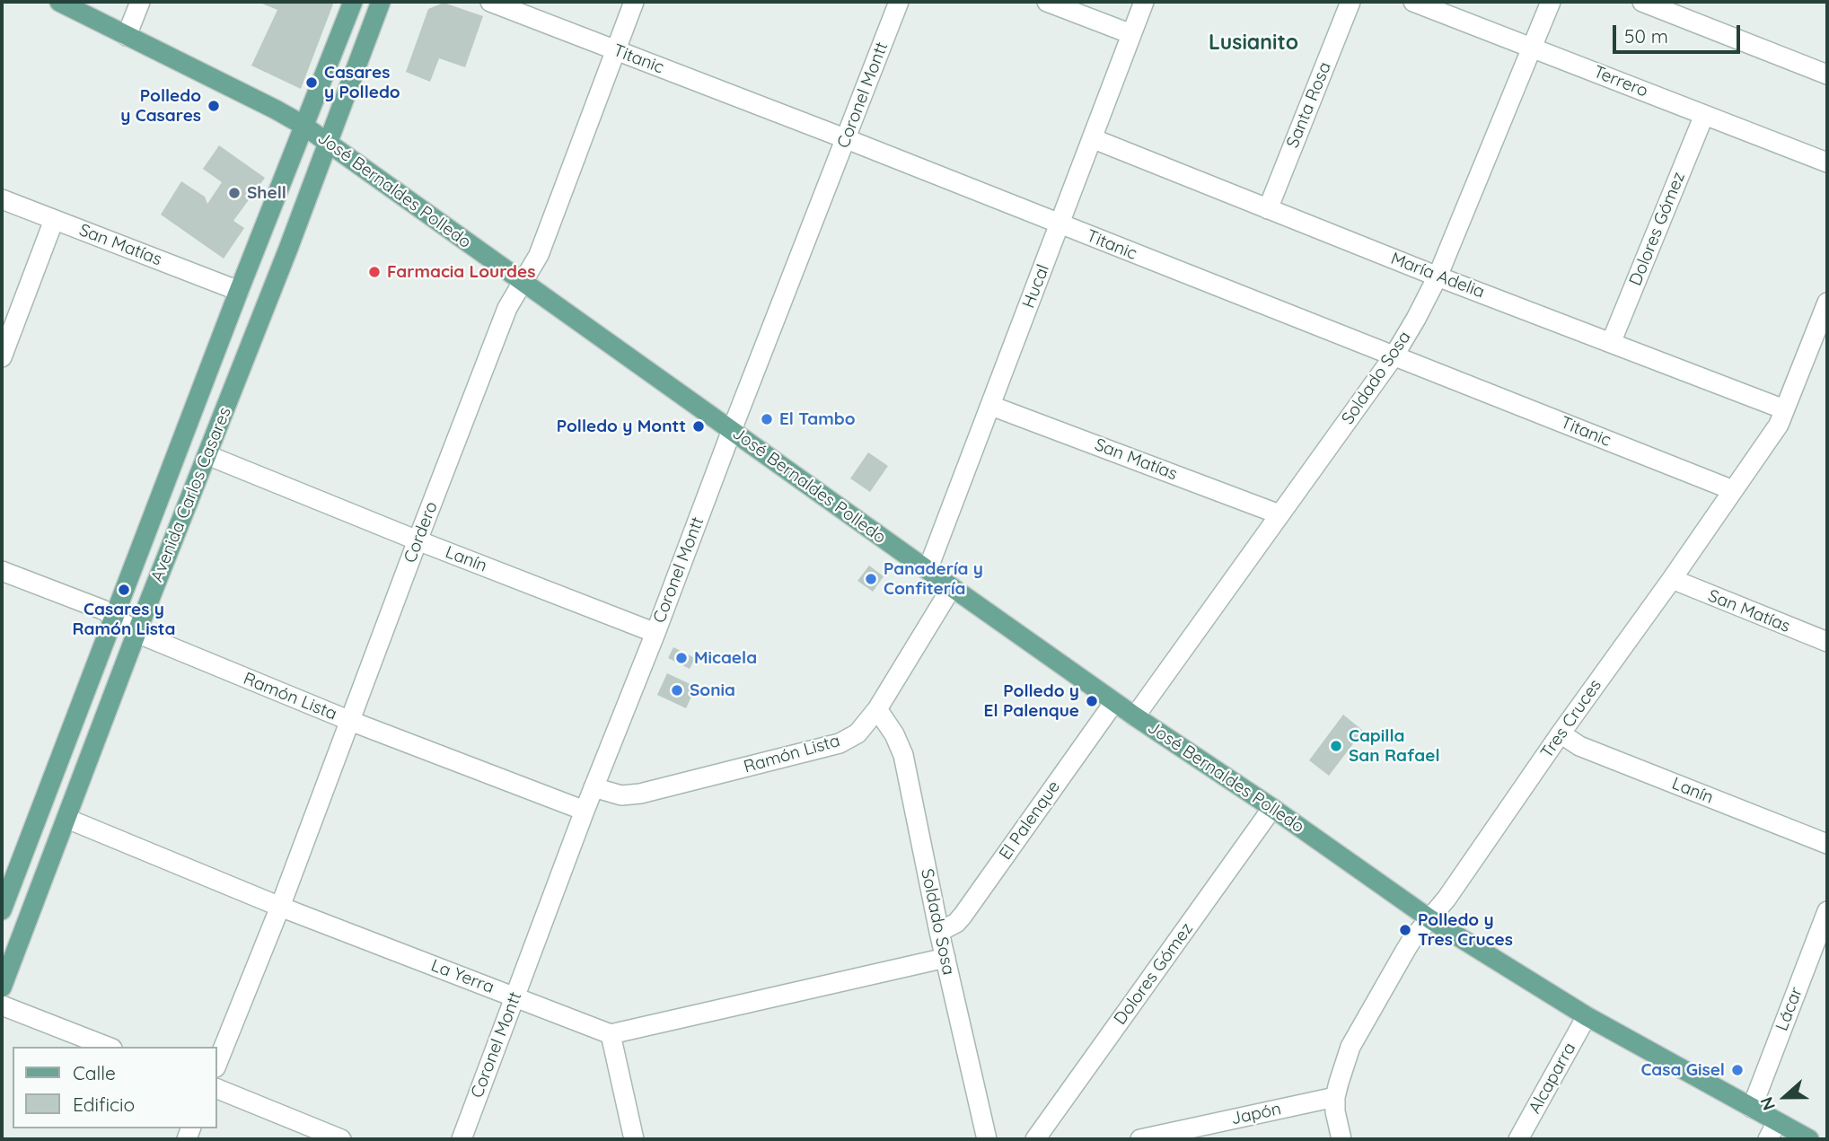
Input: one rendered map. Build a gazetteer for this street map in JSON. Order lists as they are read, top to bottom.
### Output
{
  "streets": {
    "main road": ["José Bernaldes Polledo", "Avenida Carlos Casares"],
    "street": [
      "Titanic",
      "Terrero",
      "Coronel Montt",
      "Santa Rosa",
      "Dolores Gómez",
      "San Matías",
      "María Adelia",
      "Hucal",
      "Soldado Sosa",
      "Cordero",
      "Lanín",
      "Ramón Lista",
      "Tres Cruces",
      "El Palenque",
      "La Yerra",
      "Lácar",
      "Alcaparra",
      "Japón"
    ]
  },
  "crossings": [
    ["Titanic", "Coronel Montt"],
    ["Titanic", "Hucal"],
    ["Titanic", "Soldado Sosa"],
    ["Titanic", "Cordero"],
    ["Titanic", "Tres Cruces"],
    ["Terrero", "Dolores Gómez"],
    ["Terrero", "Soldado Sosa"],
    ["Coronel Montt", "José Bernaldes Polledo"],
    ["Coronel Montt", "Lanín"],
    ["Coronel Montt", "Ramón Lista"],
    ["Coronel Montt", "La Yerra"],
    ["Santa Rosa", "María Adelia"],
    ["José Bernaldes Polledo", "Dolores Gómez"],
    ["José Bernaldes Polledo", "Hucal"],
    ["José Bernaldes Polledo", "Soldado Sosa"],
    ["José Bernaldes Polledo", "Avenida Carlos Casares"],
    ["José Bernaldes Polledo", "Cordero"],
    ["José Bernaldes Polledo", "Ramón Lista"],
    ["José Bernaldes Polledo", "Tres Cruces"],
    ["José Bernaldes Polledo", "El Palenque"],
    ["José Bernaldes Polledo", "Lácar"],
    ["José Bernaldes Polledo", "Alcaparra"],
    ["Dolores Gómez", "María Adelia"],
    ["San Matías", "Hucal"],
    ["San Matías", "Soldado Sosa"],
    ["San Matías", "Avenida Carlos Casares"],
    ["San Matías", "Tres Cruces"],
    ["María Adelia", "Hucal"],
    ["María Adelia", "Soldado Sosa"],
    ["María Adelia", "Tres Cruces"],
    ["Soldado Sosa", "Ramón Lista"],
    ["Soldado Sosa", "El Palenque"],
    ["Avenida Carlos Casares", "Lanín"],
    ["Avenida Carlos Casares", "Ramón Lista"],
    ["Avenida Carlos Casares", "La Yerra"],
    ["Cordero", "Lanín"],
    ["Cordero", "Ramón Lista"],
    ["Cordero", "La Yerra"],
    ["Lanín", "Tres Cruces"],
    ["Tres Cruces", "Japón"]
  ],
  "districts": ["Lusianito"],
  "places": [
    "Casares y Polledo",
    "Polledo y Casares",
    "Shell",
    "Farmacia Lourdes",
    "El Tambo",
    "Polledo y Montt",
    "Panadería y Confitería",
    "Casares y Ramón Lista",
    "Micaela",
    "Sonia",
    "Polledo y El Palenque",
    "Capilla San Rafael",
    "Polledo y Tres Cruces",
    "Casa Gisel"
  ],
  "legend": ["Calle", "Edificio"],
  "scale_bar": "50 m",
  "north": "left"
}
